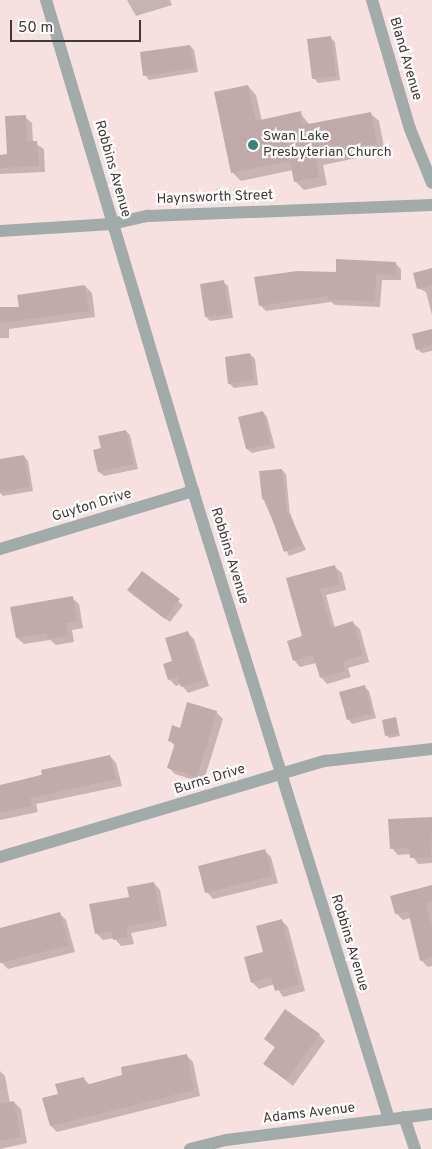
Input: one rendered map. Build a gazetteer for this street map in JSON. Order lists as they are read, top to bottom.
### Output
{
  "streets": {
    "street": [
      "Bland Avenue",
      "Robbins Avenue",
      "Haynsworth Street",
      "Guyton Drive",
      "Burns Drive",
      "Adams Avenue"
    ]
  },
  "crossings": [
    ["Robbins Avenue", "Haynsworth Street"],
    ["Robbins Avenue", "Guyton Drive"],
    ["Robbins Avenue", "Burns Drive"],
    ["Robbins Avenue", "Adams Avenue"]
  ],
  "places": ["Swan Lake Presbyterian Church"],
  "scale_bar": "50 m"
}
